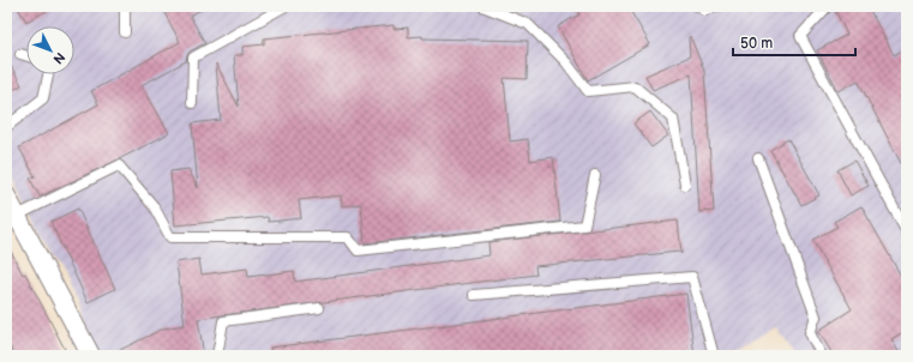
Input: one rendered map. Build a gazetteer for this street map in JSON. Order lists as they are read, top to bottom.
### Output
{
  "scale_bar": "50 m",
  "north": "bottom right"
}
